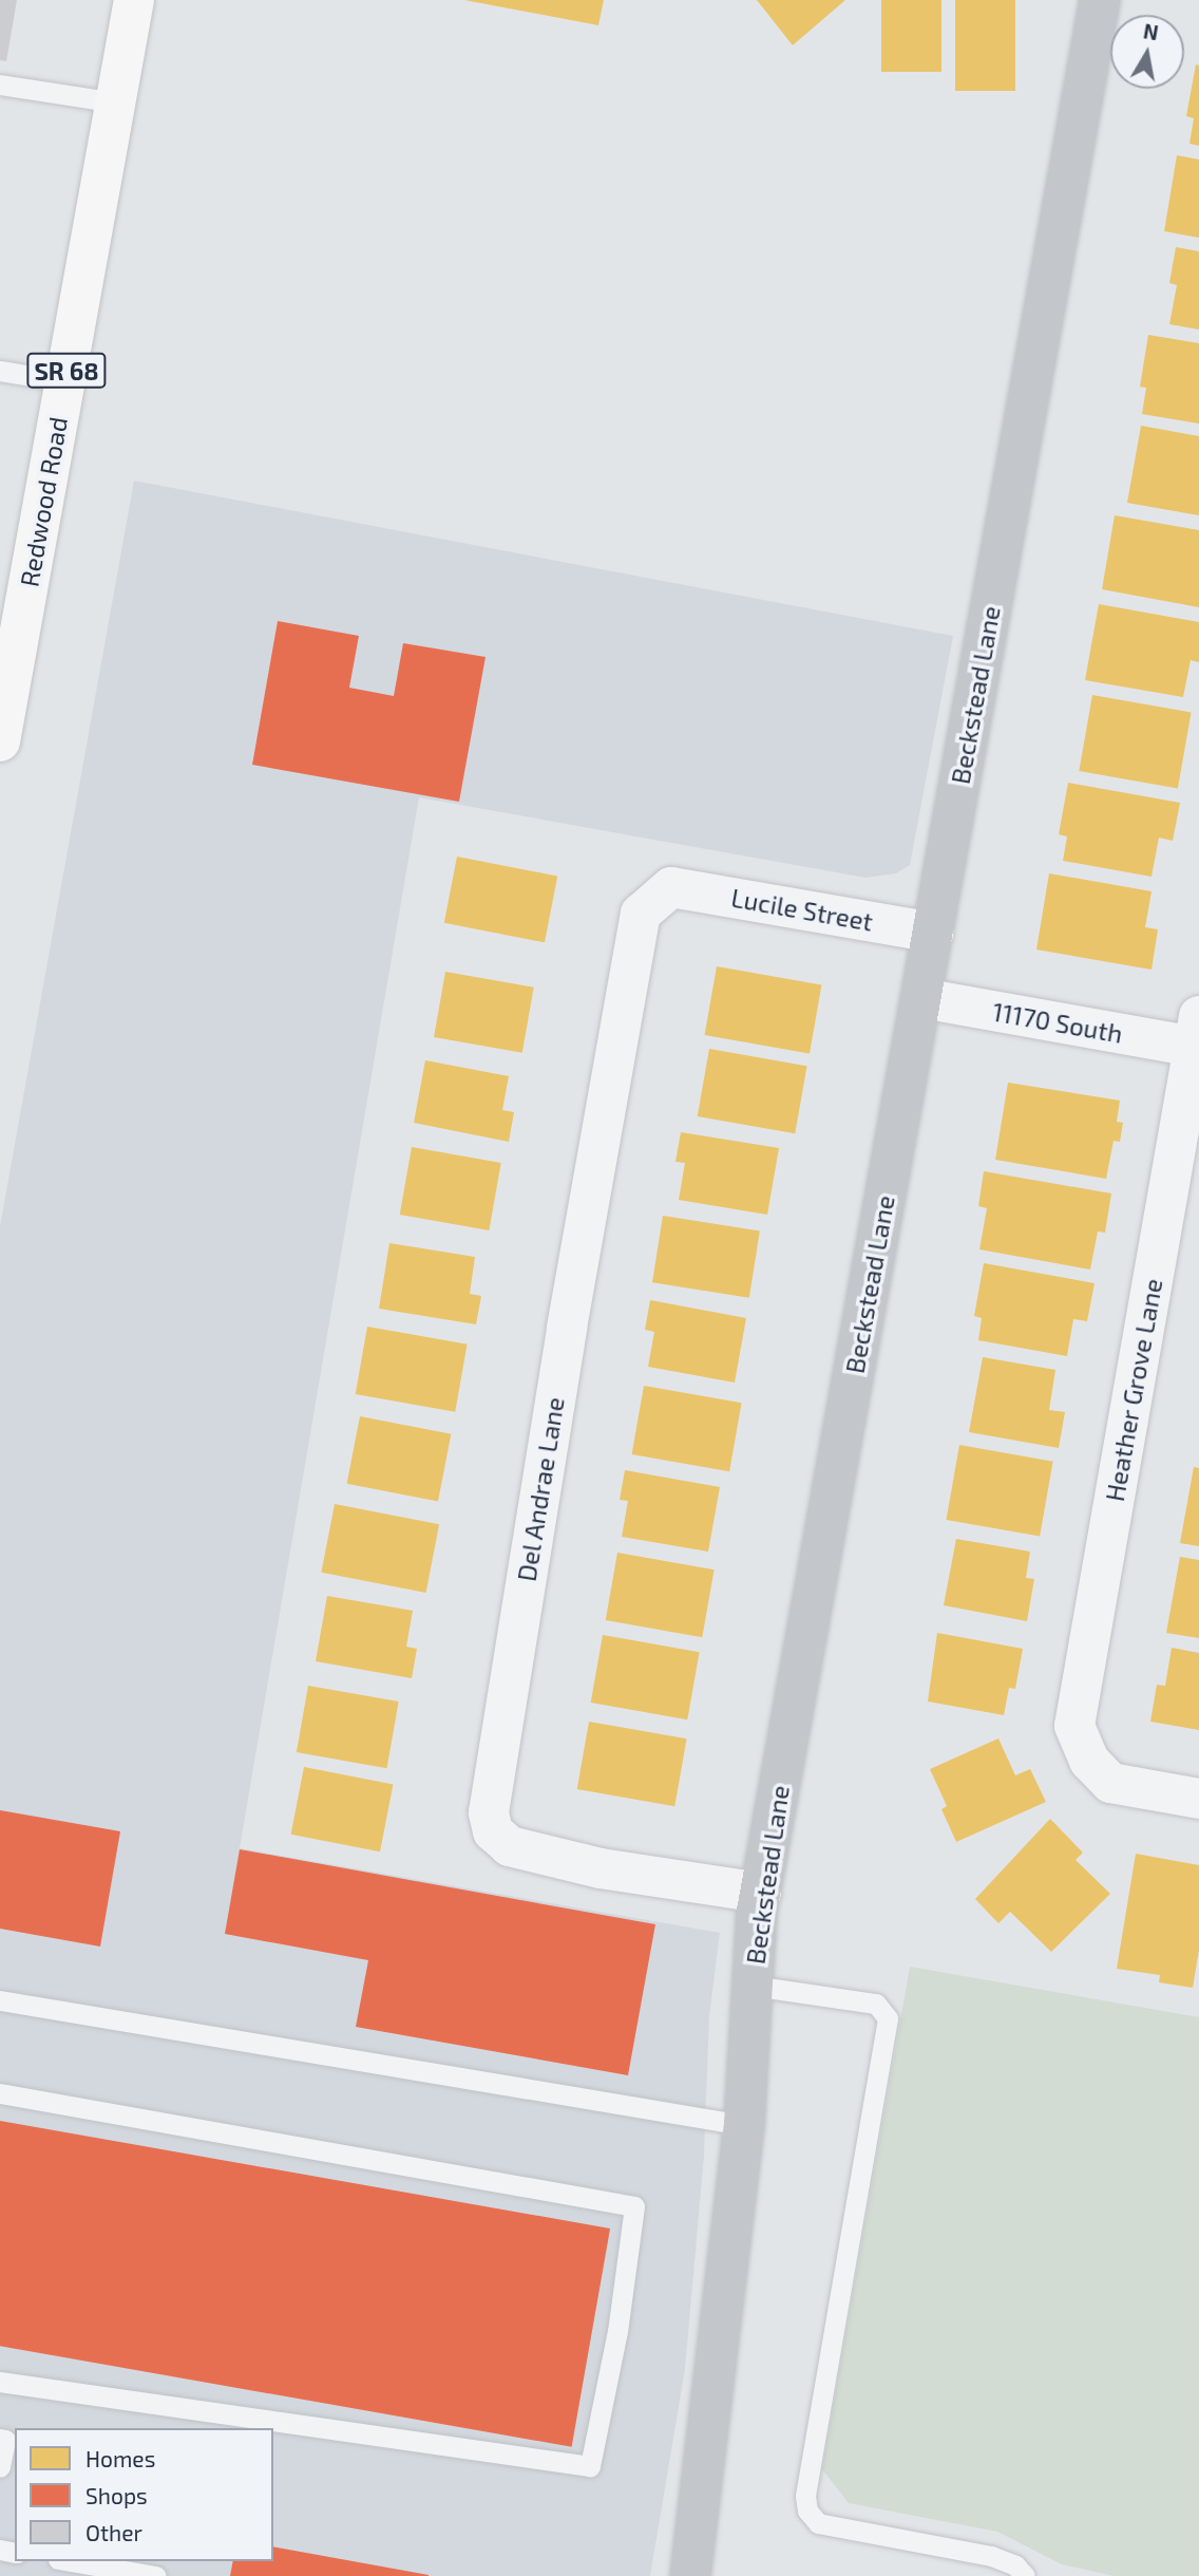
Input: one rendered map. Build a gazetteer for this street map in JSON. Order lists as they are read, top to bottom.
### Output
{
  "streets": {
    "main road": ["SR 68", "Redwood Road"],
    "street": [
      "Beckstead Lane",
      "Lucile Street",
      "11170 South",
      "Heather Grove Lane",
      "Del Andrae Lane"
    ]
  },
  "crossings": [
    ["Beckstead Lane", "Lucile Street"],
    ["Beckstead Lane", "11170 South"],
    ["Beckstead Lane", "Del Andrae Lane"],
    ["Lucile Street", "Del Andrae Lane"],
    ["11170 South", "Heather Grove Lane"]
  ],
  "legend": ["Homes", "Shops", "Other"],
  "north": "top"
}
